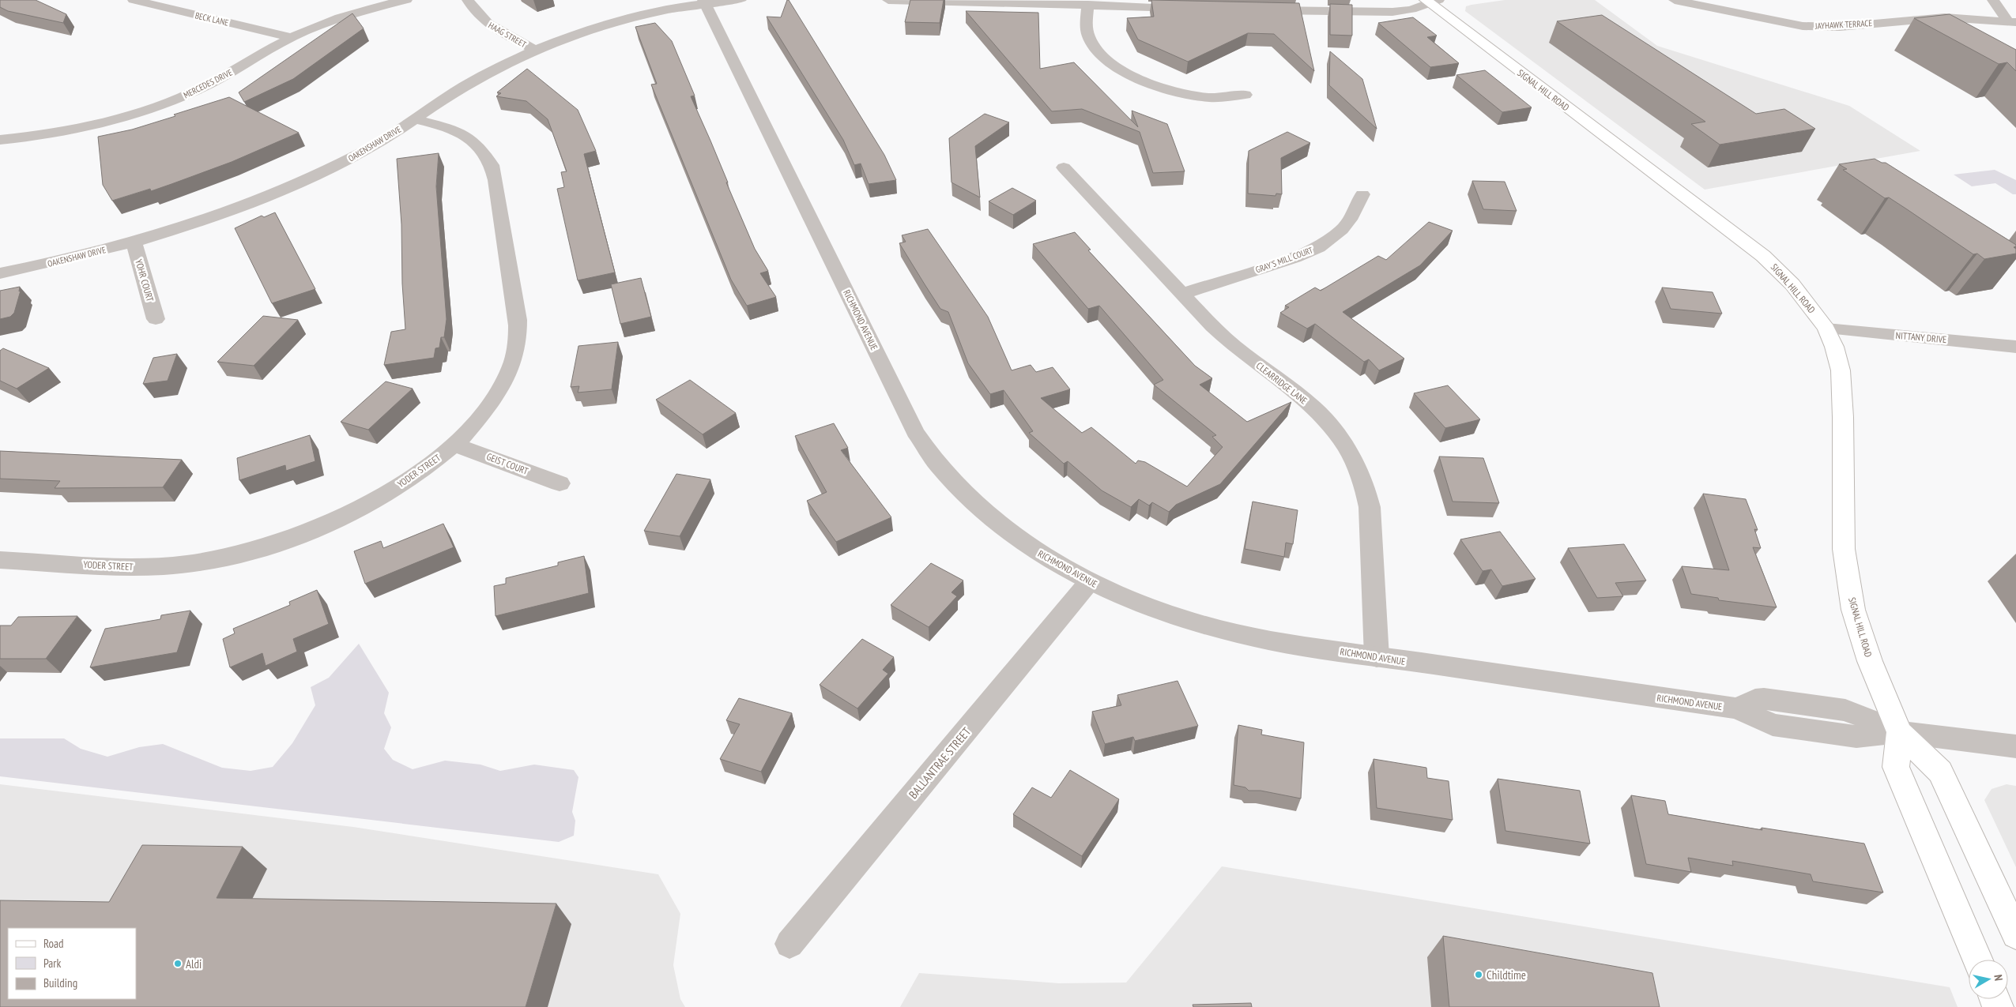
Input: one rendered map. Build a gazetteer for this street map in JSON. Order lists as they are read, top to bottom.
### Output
{
  "streets": {
    "main road": ["SIGNAL HILL ROAD"],
    "street": [
      "BECK LANE",
      "JAYHAWK TERRACE",
      "HAAG STREET",
      "MERCEDES DRIVE",
      "OAKENSHAW DRIVE",
      "GRAY'S MILL COURT",
      "YOHR COURT",
      "RICHMOND AVENUE",
      "NITTANY DRIVE",
      "CLEARRIDGE LANE",
      "GEIST COURT",
      "YODER STREET",
      "BALLANTRAE STREET"
    ]
  },
  "crossings": [
    ["BECK LANE", "MERCEDES DRIVE"],
    ["HAAG STREET", "OAKENSHAW DRIVE"],
    ["SIGNAL HILL ROAD", "RICHMOND AVENUE"],
    ["SIGNAL HILL ROAD", "NITTANY DRIVE"],
    ["OAKENSHAW DRIVE", "YOHR COURT"],
    ["OAKENSHAW DRIVE", "RICHMOND AVENUE"],
    ["OAKENSHAW DRIVE", "YODER STREET"],
    ["GRAY'S MILL COURT", "CLEARRIDGE LANE"],
    ["RICHMOND AVENUE", "CLEARRIDGE LANE"],
    ["RICHMOND AVENUE", "BALLANTRAE STREET"],
    ["GEIST COURT", "YODER STREET"]
  ],
  "places": ["Aldi", "Childtime"],
  "legend": ["Road", "Park", "Building"],
  "north": "right"
}
